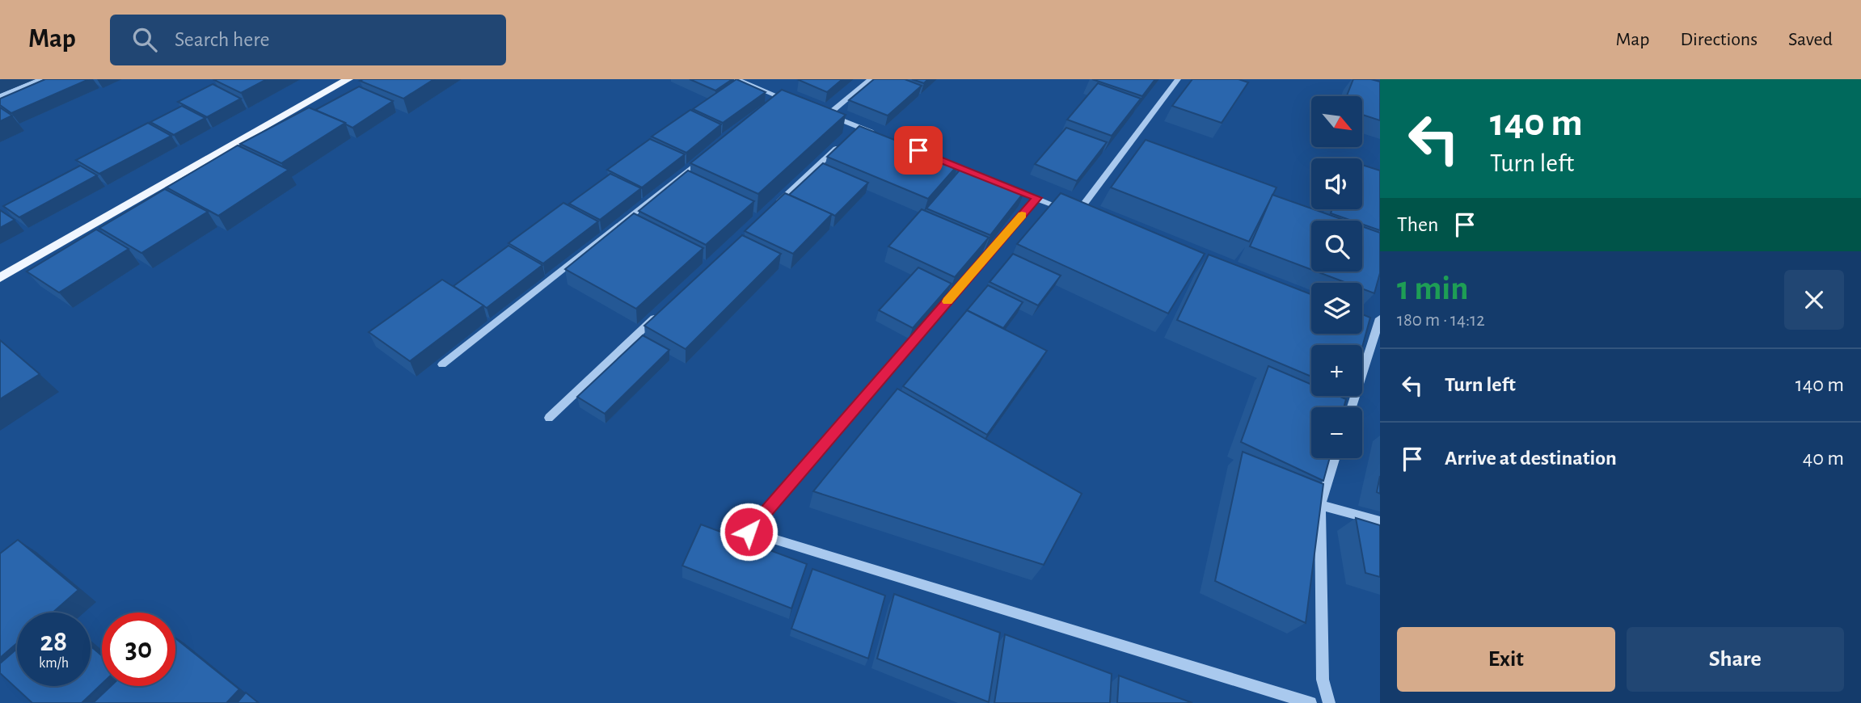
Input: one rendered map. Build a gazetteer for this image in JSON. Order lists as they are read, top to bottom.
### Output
{
  "north": "bottom right",
  "page": {
    "header": "Map",
    "search": "Search here",
    "nav": ["Map", "Directions", "Saved"],
    "turn": ["140 m", "Turn left"],
    "map_buttons": ["+", "−"],
    "then": "Then",
    "heading": ["1 min", "180 m · 14:12"],
    "list": [
      {
        "name": "Turn left",
        "value": "140 m"
      },
      {
        "name": "Arrive at destination",
        "value": "40 m"
      }
    ],
    "speed": "28 km/h",
    "limit": "30",
    "buttons": ["Exit", "Share"]
  }
}
